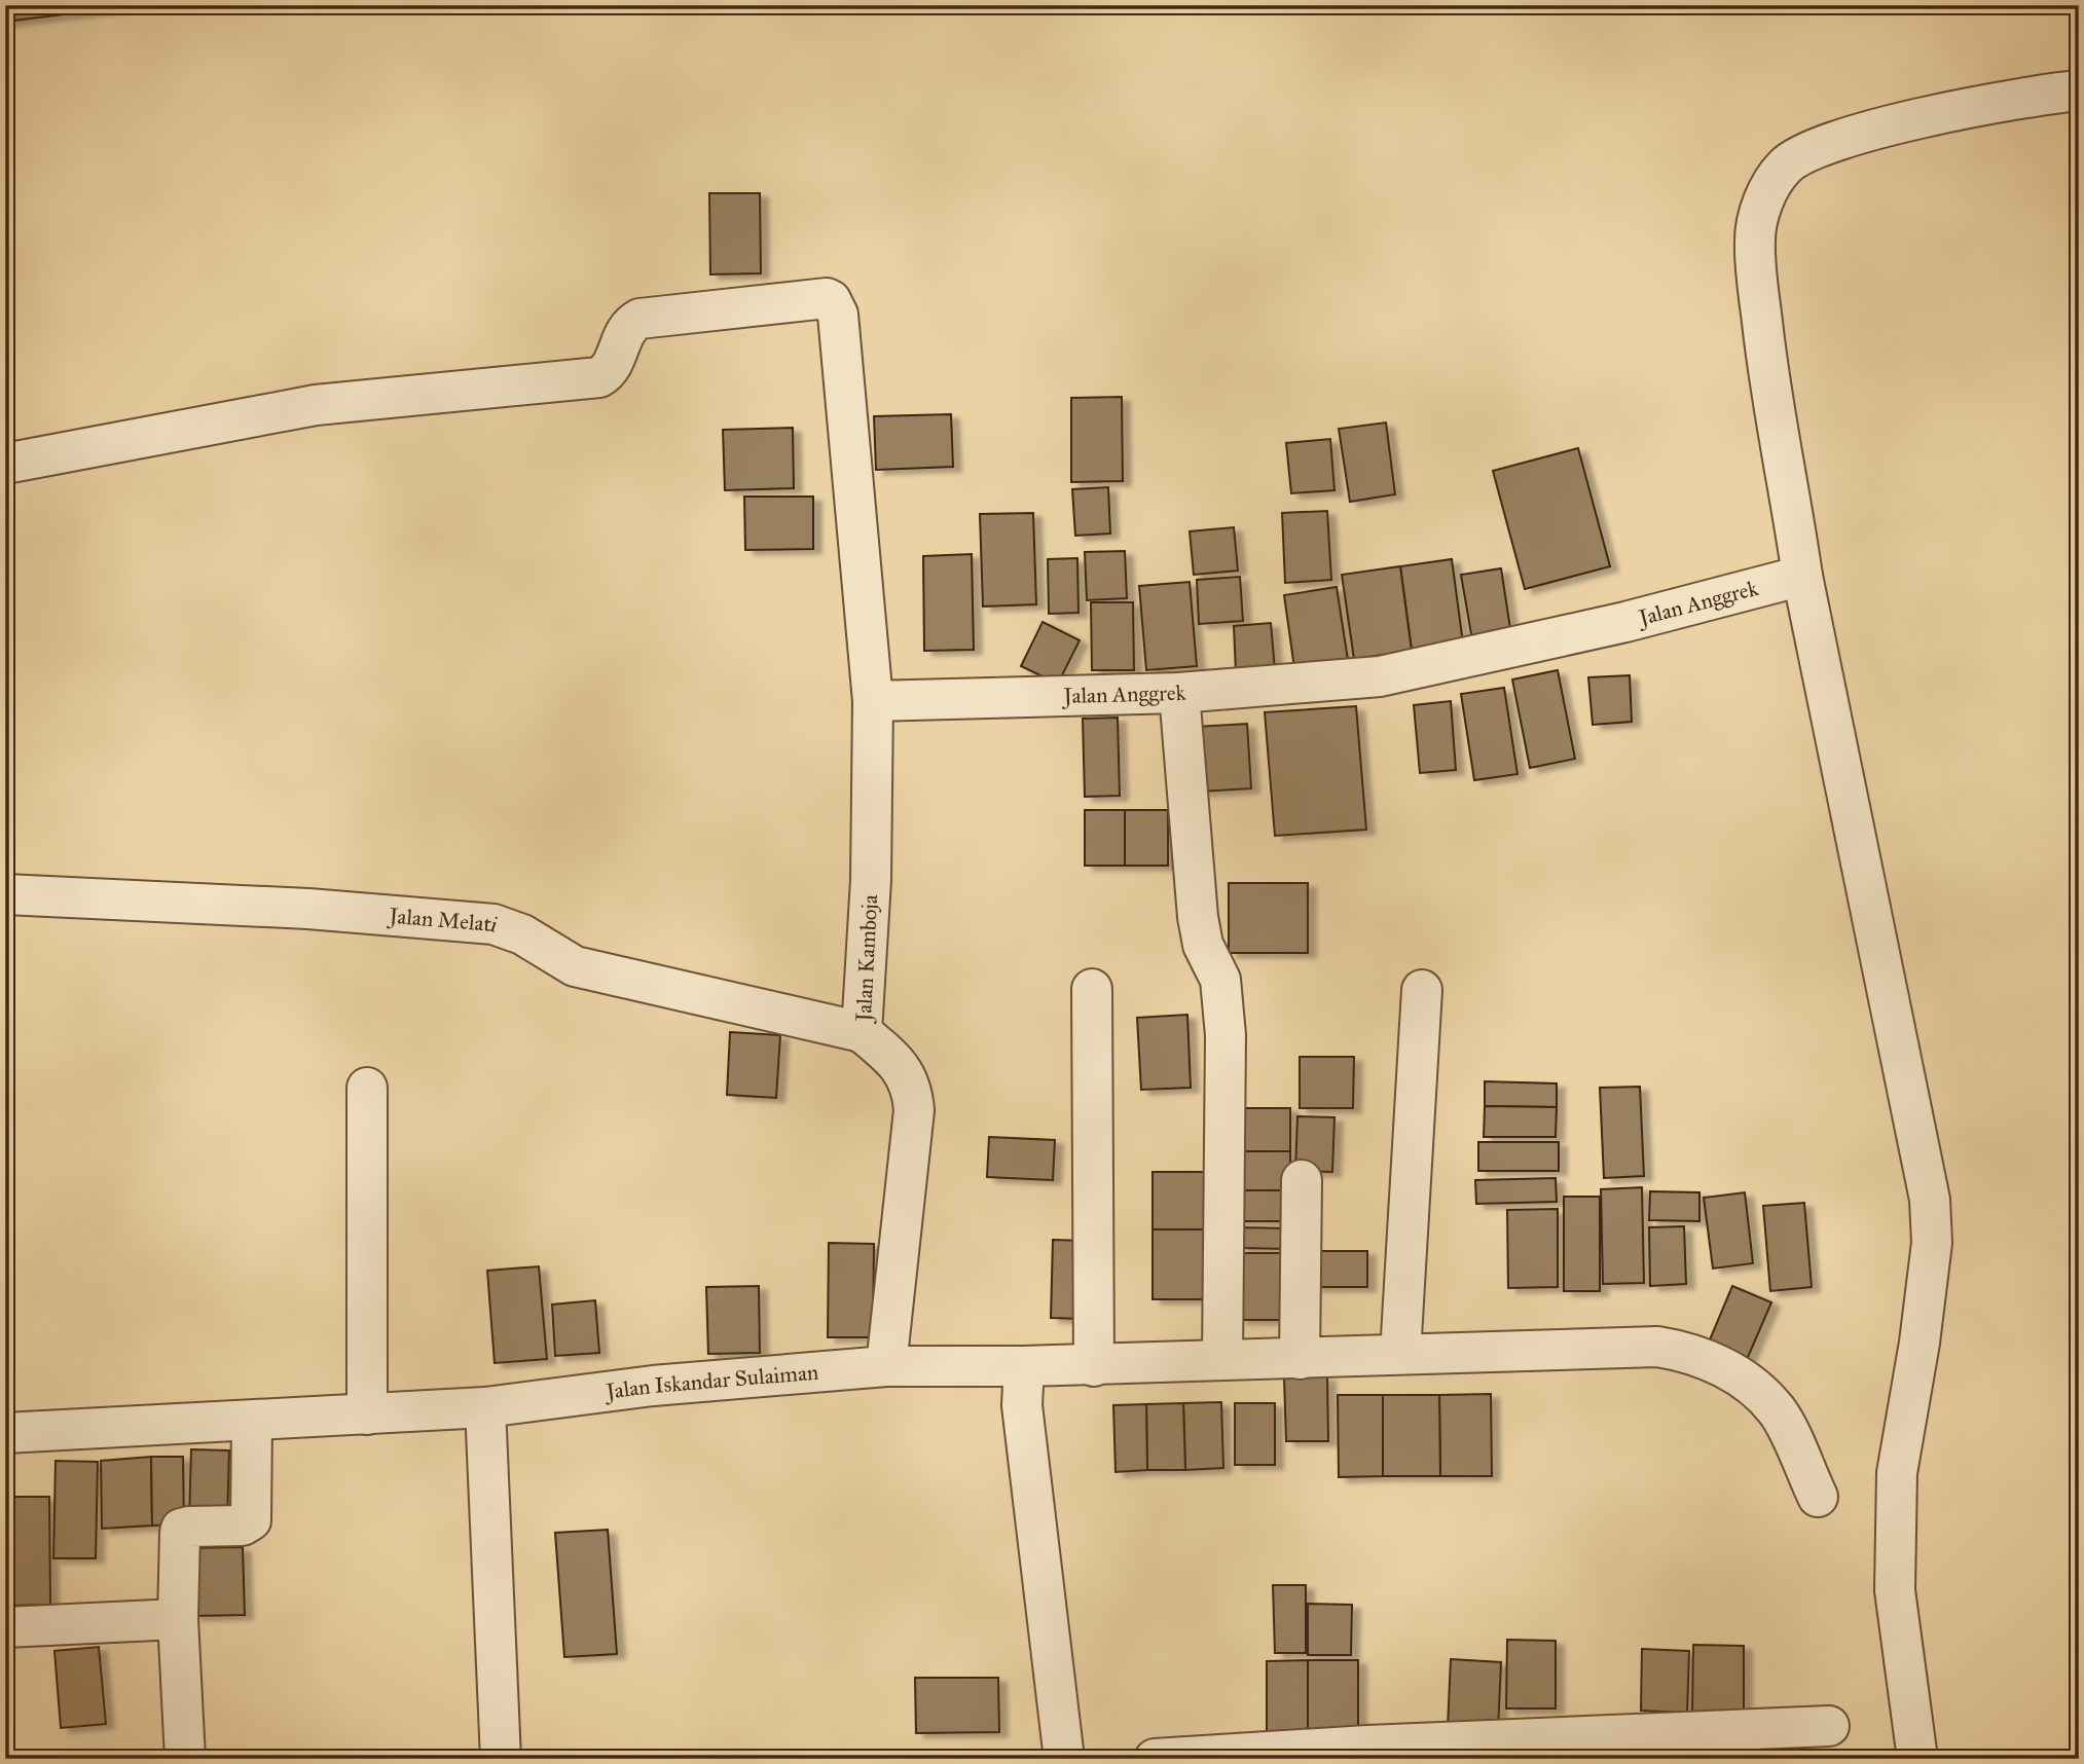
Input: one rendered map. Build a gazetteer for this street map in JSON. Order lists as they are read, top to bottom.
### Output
{
  "streets": {
    "street": [
      "Jalan Anggrek",
      "Jalan Melati",
      "Jalan Kamboja",
      "Jalan Iskandar Sulaiman"
    ]
  },
  "crossings": [
    ["Jalan Anggrek", "Jalan Kamboja"],
    ["Jalan Melati", "Jalan Kamboja"],
    ["Jalan Kamboja", "Jalan Iskandar Sulaiman"]
  ]
}
